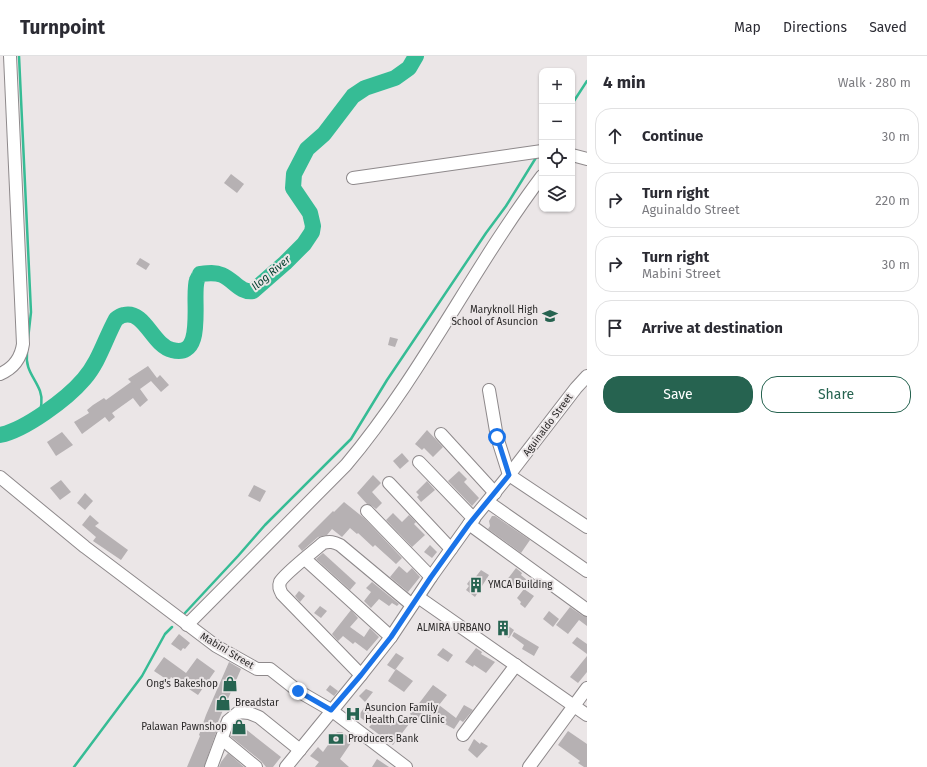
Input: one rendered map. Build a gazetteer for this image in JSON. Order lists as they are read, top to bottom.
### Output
{
  "streets": {
    "street": ["Aguinaldo Street", "Mabini Street"]
  },
  "crossings": [
    ["Aguinaldo Street", "Mabini Street"]
  ],
  "water": ["Ilog River"],
  "places": {
    "school or university": ["Maryknoll High School of Asuncion"],
    "building": ["YMCA Building", "ALMIRA URBANO"],
    "shop": ["Ong's Bakeshop", "Breadstar", "Palawan Pawnshop"],
    "hospital": ["Asuncion Family Health Care Clinic"],
    "bank": ["Producers Bank"]
  },
  "page": {
    "header": "Turnpoint",
    "nav": ["Map", "Directions", "Saved"],
    "heading": ["4 min", "Walk · 280 m"],
    "map_buttons": ["+", "−"],
    "list": [
      ["Continue", "30 m"],
      ["Turn right", "Aguinaldo Street", "220 m"],
      ["Turn right", "Mabini Street", "30 m"],
      "Arrive at destination"
    ],
    "buttons": ["Save", "Share"]
  }
}
